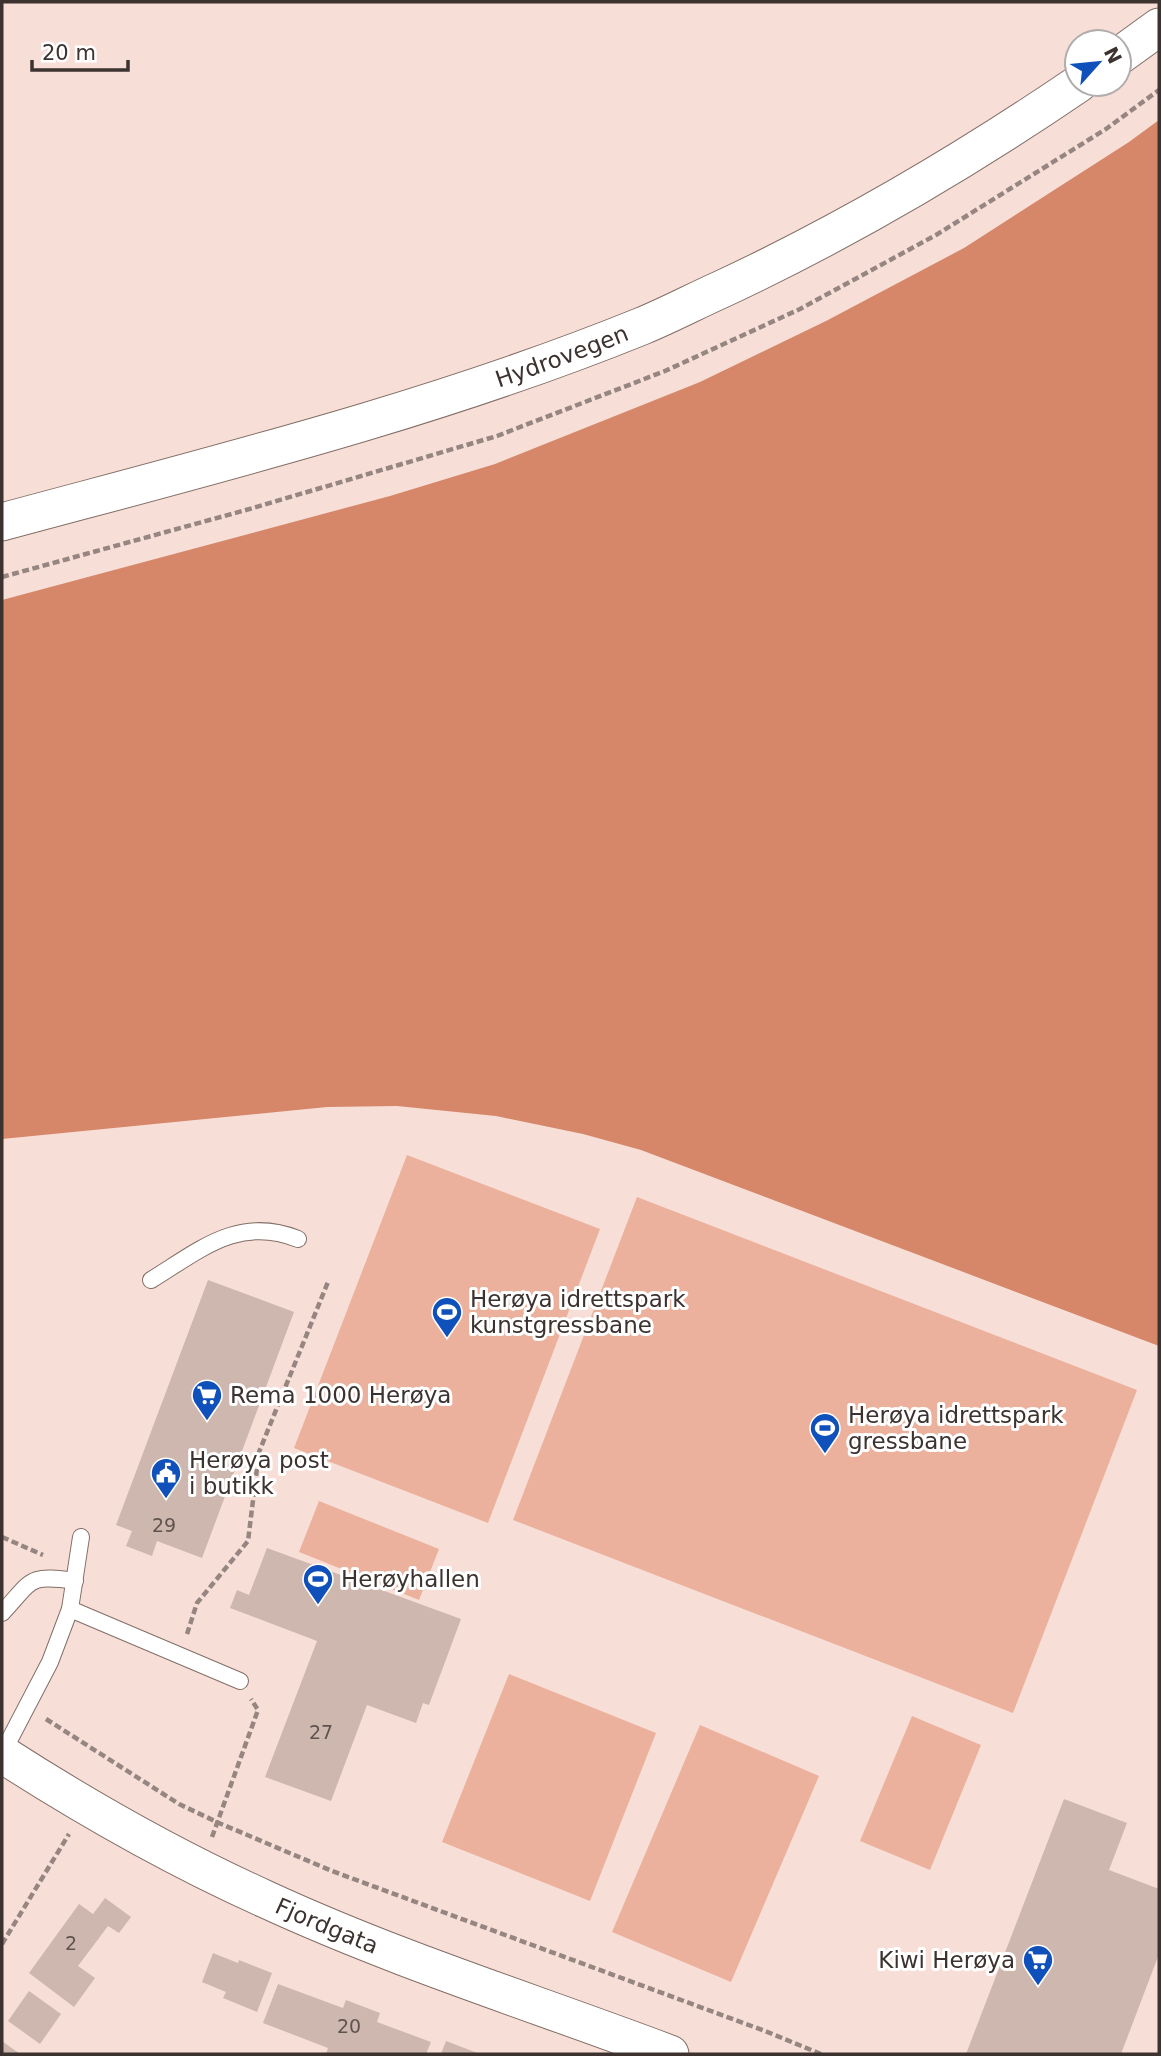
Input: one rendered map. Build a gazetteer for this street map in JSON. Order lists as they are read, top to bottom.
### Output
{
  "streets": {
    "street": ["Hydrovegen", "Fjordgata"]
  },
  "places": {
    "sports": ["Herøya idrettspark kunstgressbane", "Herøya idrettspark gressbane", "Herøyhallen"],
    "supermarket": ["Rema 1000 Herøya", "Kiwi Herøya"],
    "public building": ["Herøya post i butikk"]
  },
  "house_numbers": [
    "29",
    "27",
    "2",
    "20"
  ],
  "scale_bar": "20 m",
  "north": "top right"
}
